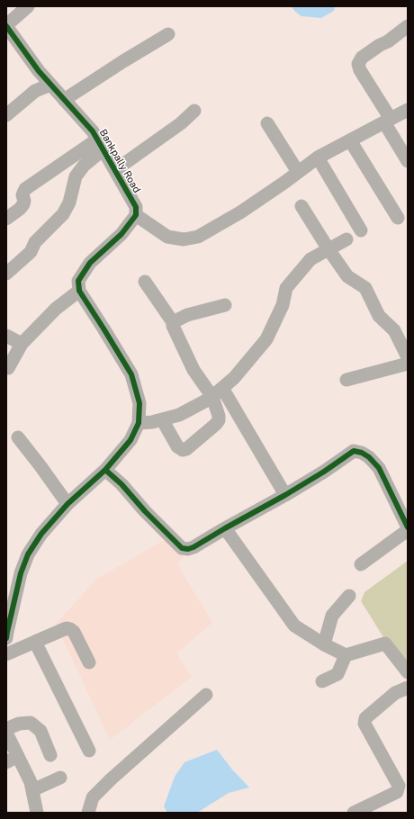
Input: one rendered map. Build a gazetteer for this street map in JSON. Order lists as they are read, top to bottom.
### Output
{
  "streets": {
    "street": ["Bankpally Road"]
  }
}
